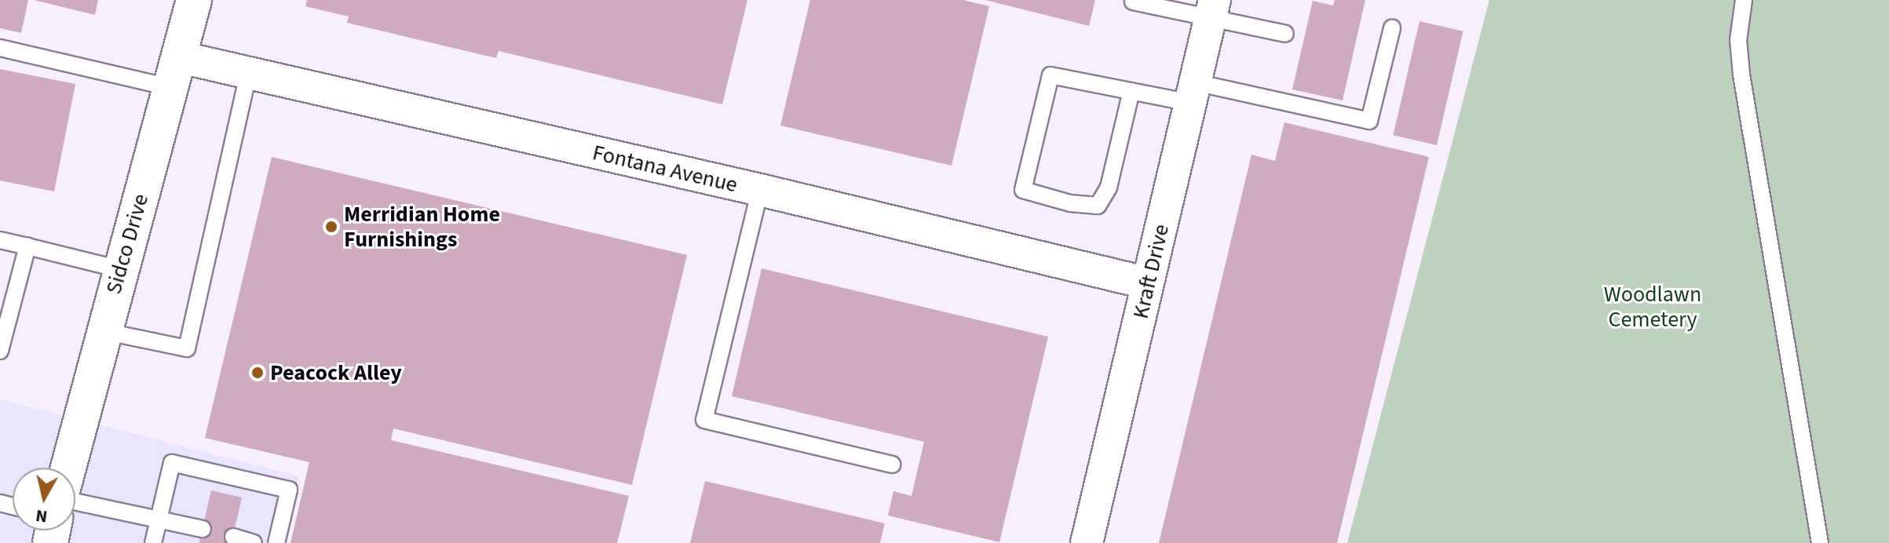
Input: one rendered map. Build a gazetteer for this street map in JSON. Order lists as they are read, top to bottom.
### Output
{
  "streets": {
    "street": ["Fontana Avenue", "Sidco Drive", "Kraft Drive"]
  },
  "crossings": [
    ["Fontana Avenue", "Sidco Drive"],
    ["Fontana Avenue", "Kraft Drive"]
  ],
  "parks": ["Woodlawn Cemetery"],
  "places": ["Merridian Home Furnishings", "Peacock Alley"],
  "north": "bottom"
}
